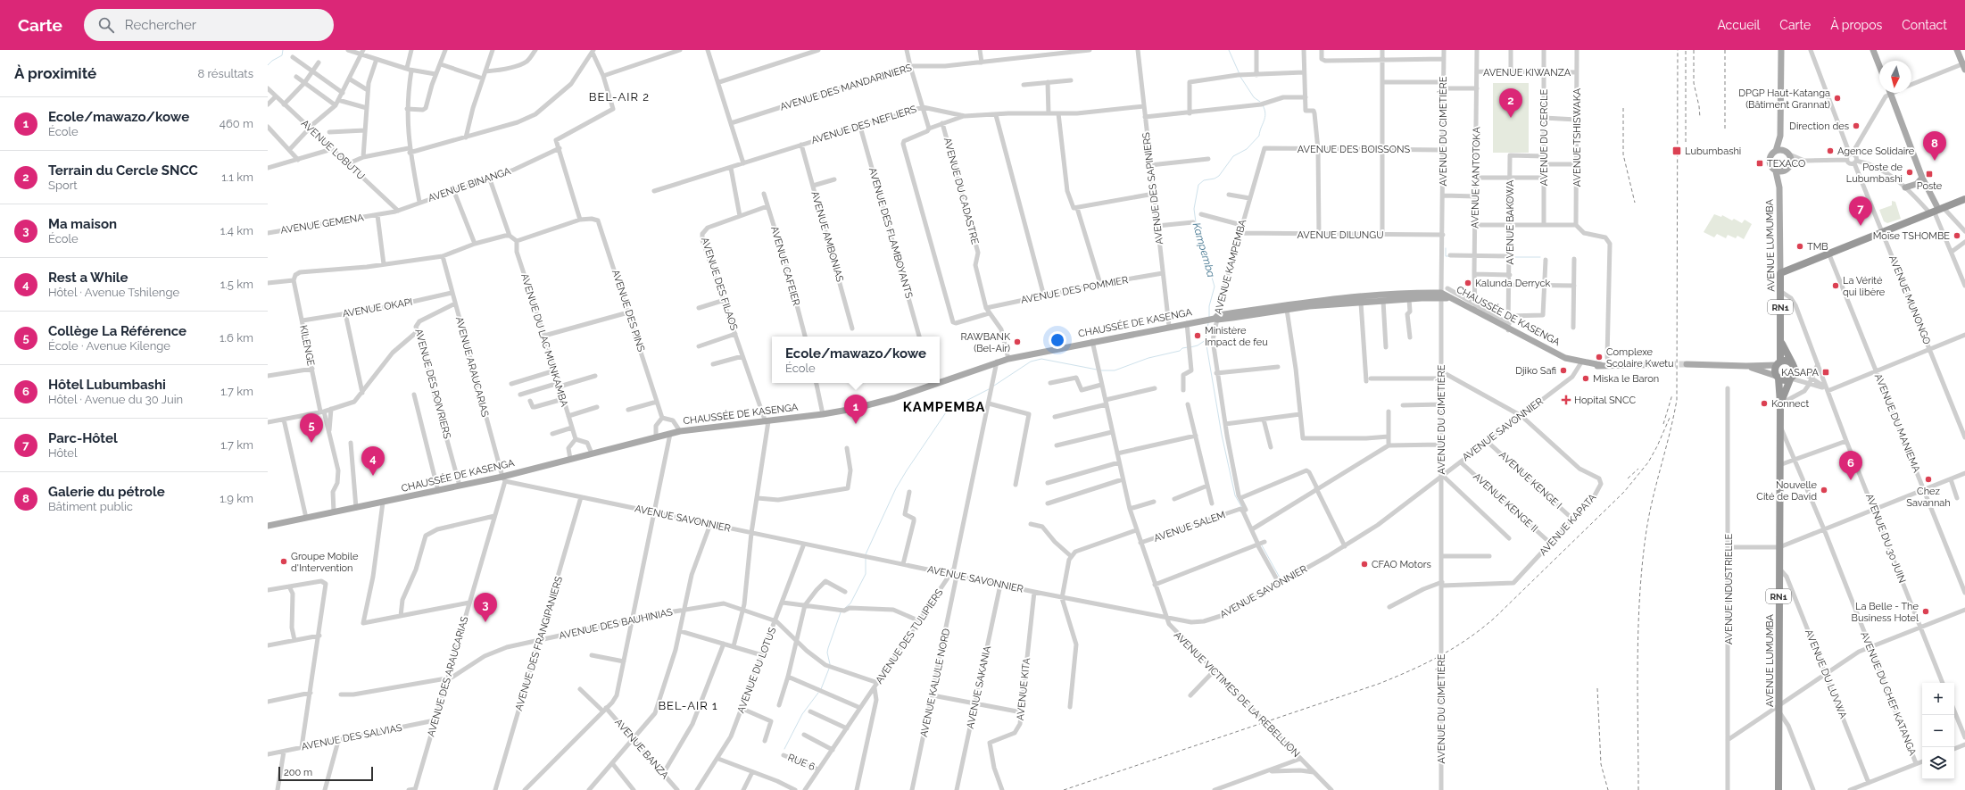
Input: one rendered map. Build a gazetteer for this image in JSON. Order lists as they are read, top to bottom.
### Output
{
  "streets": {
    "highway": ["AVENUE LUMUMBA", "RN1"],
    "main road": ["CHAUSSÉE DE KASENGA"],
    "street": [
      "AVENUE KIWANZA",
      "AVENUE DES MANDARINIERS",
      "AVENUE DES NEFLIERS",
      "AVENUE DU CIMETIÈRE",
      "AVENUE DU CERCLE",
      "AVENUE TSHISWAKA",
      "AVENUE DES BOISSONS",
      "AVENUE LOBUTU",
      "AVENUE KANTOTOKA",
      "AVENUE BINANGA",
      "AVENUE DES SAPINIERS",
      "AVENUE DU CADASTRE",
      "AVENUE BAKOWA",
      "AVENUE GEMENA",
      "AVENUE DES FLAMBOYANTS",
      "AVENUE DILUNGU",
      "AVENUE AMBONIAS",
      "AVENUE CAFEIER",
      "AVENUE KAMPEMBA",
      "AVENUE DES FILAOS",
      "AVENUE DES POMMIER",
      "AVENUE MUNONGO",
      "AVENUE OKAPI",
      "AVENUE DES PINS",
      "AVENUE DU LAC MUNKAMBA",
      "KILENGE",
      "AVENUE ARAUCARIAS",
      "AVENUE DES POIVRIERS",
      "AVENUE DU MANIEMA",
      "AVENUE SAVONNIER",
      "AVENUE KENGE I",
      "AVENUE KENGE II",
      "AVENUE KAPATA",
      "AVENUE SALEM",
      "AVENUE DU 30 JUIN",
      "AVENUE INDUSTRIELLE",
      "AVENUE DES BAUHINIAS",
      "AVENUE DES TULIPIERS",
      "AVENUE DES FRANGIPANIERS",
      "AVENUE DU LOTUS",
      "AVENUE DU LUVWA",
      "AVENUE DES ARAUCARIAS",
      "AVENUE KALULE NORD",
      "AVENUE SAKANIA",
      "AVENUE KITA",
      "AVENUE DU CHEF KATANGA",
      "AVENUE VICTIMES DE LA REBELLION",
      "AVENUE DES SALVIAS",
      "AVENUE BANZA",
      "RUE 6"
    ]
  },
  "crossings": [
    ["AVENUE KIWANZA", "AVENUE DU CERCLE"],
    ["AVENUE KIWANZA", "AVENUE TSHISWAKA"],
    ["AVENUE KIWANZA", "AVENUE KANTOTOKA"],
    ["AVENUE DES NEFLIERS", "AVENUE DES SAPINIERS"],
    ["AVENUE DES NEFLIERS", "AVENUE DES FLAMBOYANTS"],
    ["AVENUE DES NEFLIERS", "AVENUE AMBONIAS"],
    ["AVENUE DU CIMETIÈRE", "AVENUE DES BOISSONS"],
    ["AVENUE DU CIMETIÈRE", "AVENUE DILUNGU"],
    ["AVENUE DU CIMETIÈRE", "CHAUSSÉE DE KASENGA"],
    ["AVENUE DU CIMETIÈRE", "AVENUE SAVONNIER"],
    ["AVENUE DU CIMETIÈRE", "AVENUE KAPATA"],
    ["AVENUE DU CERCLE", "AVENUE BAKOWA"],
    ["AVENUE DES BOISSONS", "AVENUE KAMPEMBA"],
    ["AVENUE LOBUTU", "AVENUE BINANGA"],
    ["AVENUE BINANGA", "AVENUE GEMENA"],
    ["AVENUE DES SAPINIERS", "AVENUE DES POMMIER"],
    ["AVENUE DES SAPINIERS", "CHAUSSÉE DE KASENGA"],
    ["AVENUE DU CADASTRE", "AVENUE DES POMMIER"],
    ["AVENUE DU CADASTRE", "CHAUSSÉE DE KASENGA"],
    ["AVENUE BAKOWA", "CHAUSSÉE DE KASENGA"],
    ["AVENUE DILUNGU", "AVENUE KAMPEMBA"],
    ["AVENUE LUMUMBA", "AVENUE DU 30 JUIN"],
    ["AVENUE LUMUMBA", "AVENUE DU LUVWA"],
    ["AVENUE LUMUMBA", "AVENUE DU CHEF KATANGA"],
    ["AVENUE KAMPEMBA", "CHAUSSÉE DE KASENGA"],
    ["AVENUE KAMPEMBA", "AVENUE SAVONNIER"],
    ["AVENUE KAMPEMBA", "AVENUE SALEM"],
    ["AVENUE DES FILAOS", "CHAUSSÉE DE KASENGA"],
    ["AVENUE OKAPI", "KILENGE"],
    ["AVENUE OKAPI", "AVENUE ARAUCARIAS"],
    ["CHAUSSÉE DE KASENGA", "AVENUE ARAUCARIAS"],
    ["CHAUSSÉE DE KASENGA", "AVENUE DES POIVRIERS"],
    ["CHAUSSÉE DE KASENGA", "AVENUE SAVONNIER"],
    ["CHAUSSÉE DE KASENGA", "AVENUE DES TULIPIERS"],
    ["CHAUSSÉE DE KASENGA", "AVENUE DES ARAUCARIAS"],
    ["CHAUSSÉE DE KASENGA", "AVENUE VICTIMES DE LA REBELLION"],
    ["AVENUE ARAUCARIAS", "AVENUE DES POIVRIERS"],
    ["AVENUE ARAUCARIAS", "AVENUE SAVONNIER"],
    ["AVENUE ARAUCARIAS", "AVENUE DES ARAUCARIAS"],
    ["AVENUE SAVONNIER", "AVENUE KENGE I"],
    ["AVENUE SAVONNIER", "AVENUE KENGE II"],
    ["AVENUE SAVONNIER", "AVENUE KAPATA"],
    ["AVENUE SAVONNIER", "AVENUE DES TULIPIERS"],
    ["AVENUE SAVONNIER", "AVENUE DES FRANGIPANIERS"],
    ["AVENUE SAVONNIER", "AVENUE DU LOTUS"],
    ["AVENUE SAVONNIER", "AVENUE DES ARAUCARIAS"],
    ["AVENUE SAVONNIER", "AVENUE KALULE NORD"],
    ["AVENUE SAVONNIER", "AVENUE SAKANIA"],
    ["AVENUE SAVONNIER", "AVENUE KITA"],
    ["AVENUE SAVONNIER", "AVENUE VICTIMES DE LA REBELLION"],
    ["AVENUE KENGE I", "AVENUE KAPATA"],
    ["AVENUE KENGE II", "AVENUE KAPATA"],
    ["AVENUE SALEM", "AVENUE VICTIMES DE LA REBELLION"],
    ["AVENUE DES BAUHINIAS", "AVENUE DES TULIPIERS"],
    ["AVENUE DES BAUHINIAS", "AVENUE DES FRANGIPANIERS"],
    ["AVENUE DES BAUHINIAS", "AVENUE DU LOTUS"],
    ["AVENUE DES BAUHINIAS", "AVENUE DES ARAUCARIAS"],
    ["AVENUE DES TULIPIERS", "RUE 6"],
    ["AVENUE DES ARAUCARIAS", "AVENUE DES SALVIAS"]
  ],
  "districts": ["BEL-AIR 2", "KAMPEMBA", "BEL-AIR 1"],
  "water": ["Kampemba"],
  "places": {
    "other": [
      "DPGP Haut-Katanga (Bâtiment Grannat)",
      "Direction des",
      "Agence Solidaire",
      "Poste de Lubumbashi",
      "Moïse TSHOMBE",
      "TMB",
      "Kalunda Derryck",
      "La Vérité qui libère",
      "Ministère Impact de feu",
      "RAWBANK (Bel-Air)",
      "Complexe Scolaire Kwetu",
      "Djiko Safi",
      "Miska le Baron",
      "Konnect",
      "Chez Savannah",
      "Nouvelle Cité de David",
      "Groupe Mobile d'Intervention",
      "CFAO Motors",
      "La Belle - The Business Hotel"
    ],
    "transit": [
      "Lubumbashi",
      "TEXACO",
      "Poste",
      "KASAPA"
    ],
    "health": ["Hopital SNCC"]
  },
  "scale_bar": "200 m",
  "north": "bottom",
  "page": {
    "header": "Carte",
    "search": "Rechercher",
    "nav": [
      "Accueil",
      "Carte",
      "À propos",
      "Contact"
    ],
    "heading": ["À proximité", "8 résultats"],
    "pins": [
      "2",
      "8",
      "7",
      "1",
      "5",
      "4",
      "6",
      "3"
    ],
    "list": [
      {
        "mark": "1",
        "name": "Ecole/mawazo/kowe",
        "note": "École",
        "value": "460 m"
      },
      {
        "mark": "2",
        "name": "Terrain du Cercle SNCC",
        "note": "Sport",
        "value": "1.1 km"
      },
      {
        "mark": "3",
        "name": "Ma maison",
        "note": "École",
        "value": "1.4 km"
      },
      {
        "mark": "4",
        "name": "Rest a While",
        "note": "Hôtel · Avenue Tshilenge",
        "value": "1.5 km"
      },
      {
        "mark": "5",
        "name": "Collège La Référence",
        "note": "École · Avenue Kilenge",
        "value": "1.6 km"
      },
      {
        "mark": "6",
        "name": "Hôtel Lubumbashi",
        "note": "Hôtel · Avenue du 30 Juin",
        "value": "1.7 km"
      },
      {
        "mark": "7",
        "name": "Parc-Hôtel",
        "note": "Hôtel",
        "value": "1.7 km"
      },
      {
        "mark": "8",
        "name": "Galerie du pétrole",
        "note": "Bâtiment public",
        "value": "1.9 km"
      }
    ],
    "popup": ["Ecole/mawazo/kowe", "École"],
    "map_buttons": ["+", "−"],
    "scale": "200 m"
  }
}
